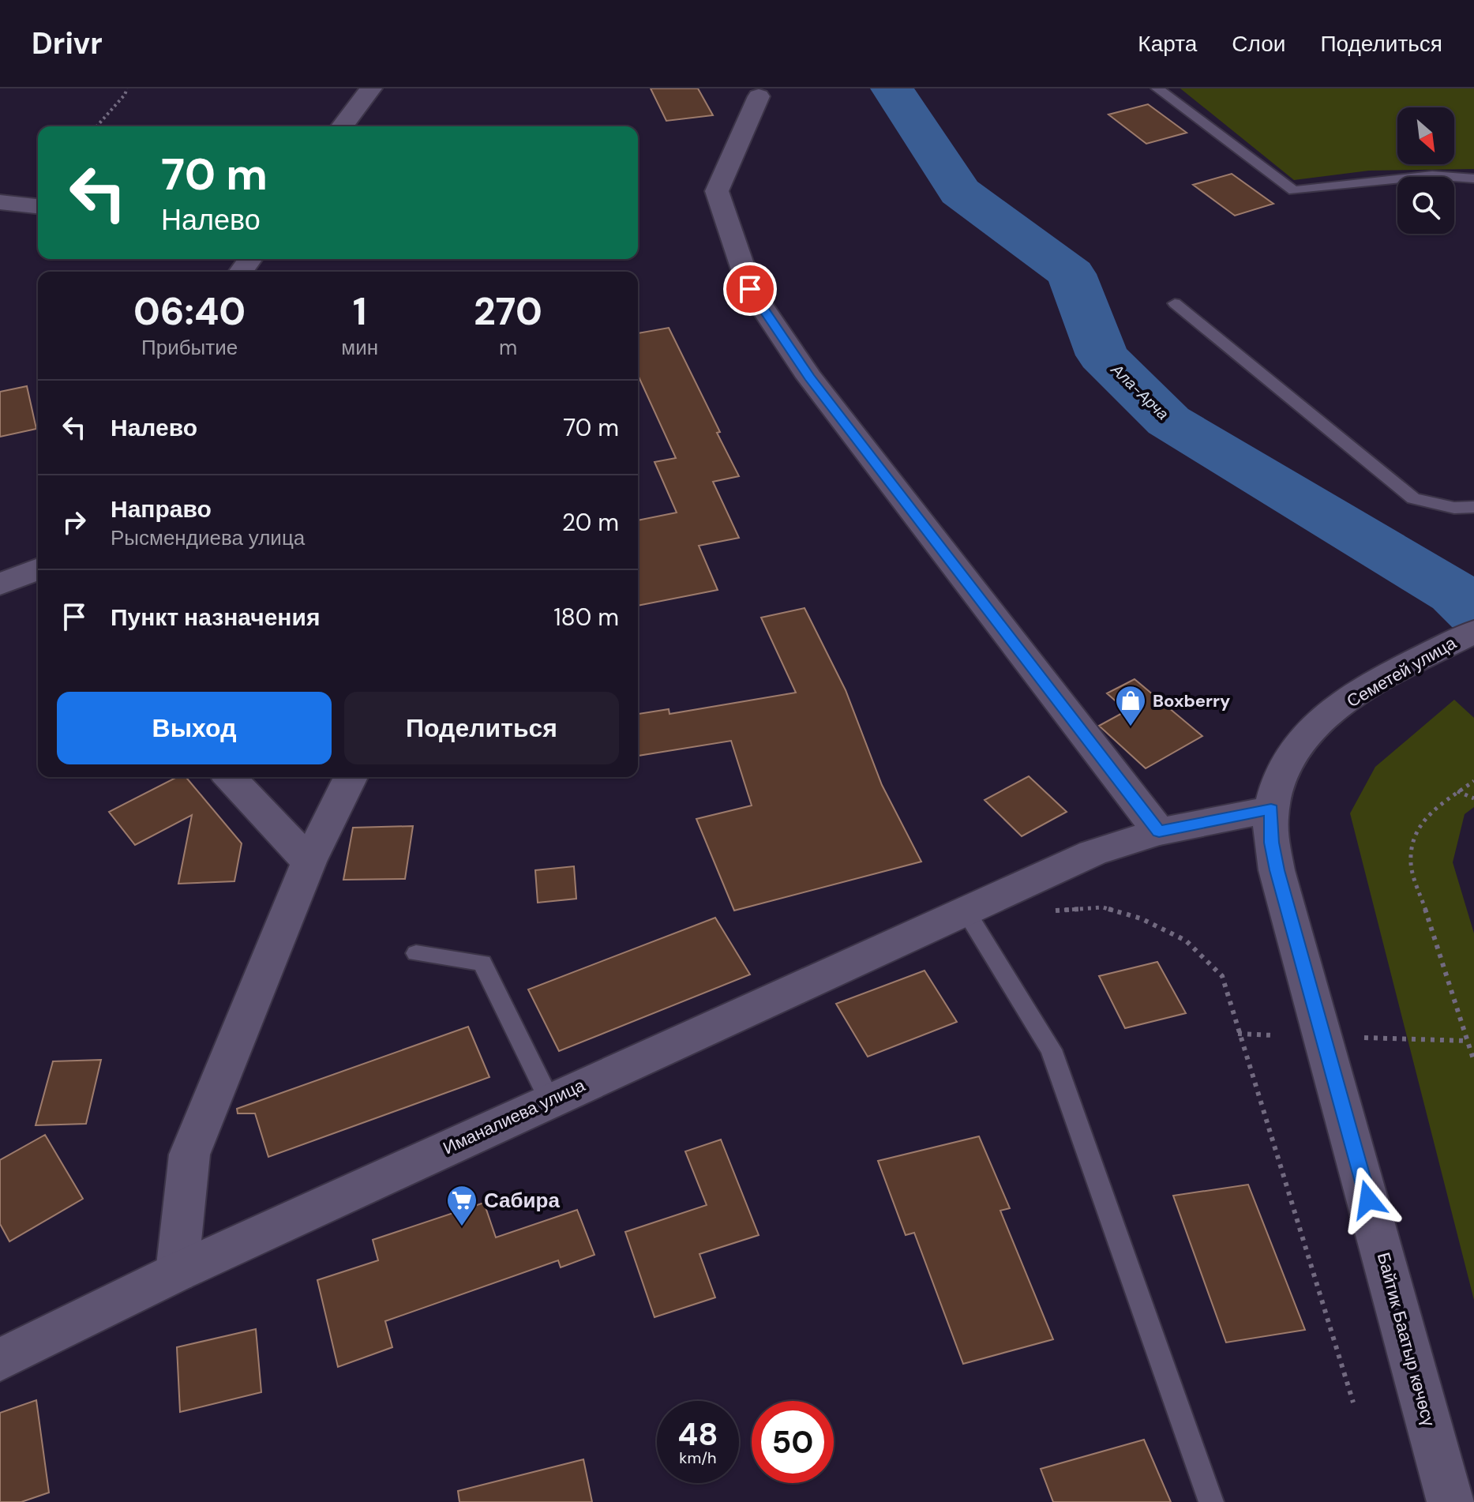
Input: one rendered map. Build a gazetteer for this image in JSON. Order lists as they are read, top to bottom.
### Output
{
  "streets": {
    "street": ["Семетей улица", "Иманалиева улица", "Байтик Баатыр көчөсү"]
  },
  "crossings": [
    ["Семетей улица", "Иманалиева улица"],
    ["Семетей улица", "Байтик Баатыр көчөсү"],
    ["Иманалиева улица", "Байтик Баатыр көчөсү"]
  ],
  "water": ["Ала-Арча"],
  "places": {
    "shop": ["Boxberry"],
    "supermarket": ["Сабира"]
  },
  "north": "bottom right",
  "page": {
    "header": "Drivr",
    "nav": ["Карта", "Слои", "Поделиться"],
    "turn": ["70 m", "Налево"],
    "eta": [
      "06:40",
      "Прибытие",
      "1",
      "мин",
      "270",
      "m"
    ],
    "list": [
      {
        "name": "Налево",
        "value": "70 m"
      },
      {
        "name": "Направо",
        "note": "Рысмендиева улица",
        "value": "20 m"
      },
      {
        "name": "Пункт назначения",
        "value": "180 m"
      }
    ],
    "buttons": ["Выход", "Поделиться"],
    "speed": "48 km/h",
    "limit": "50"
  }
}
